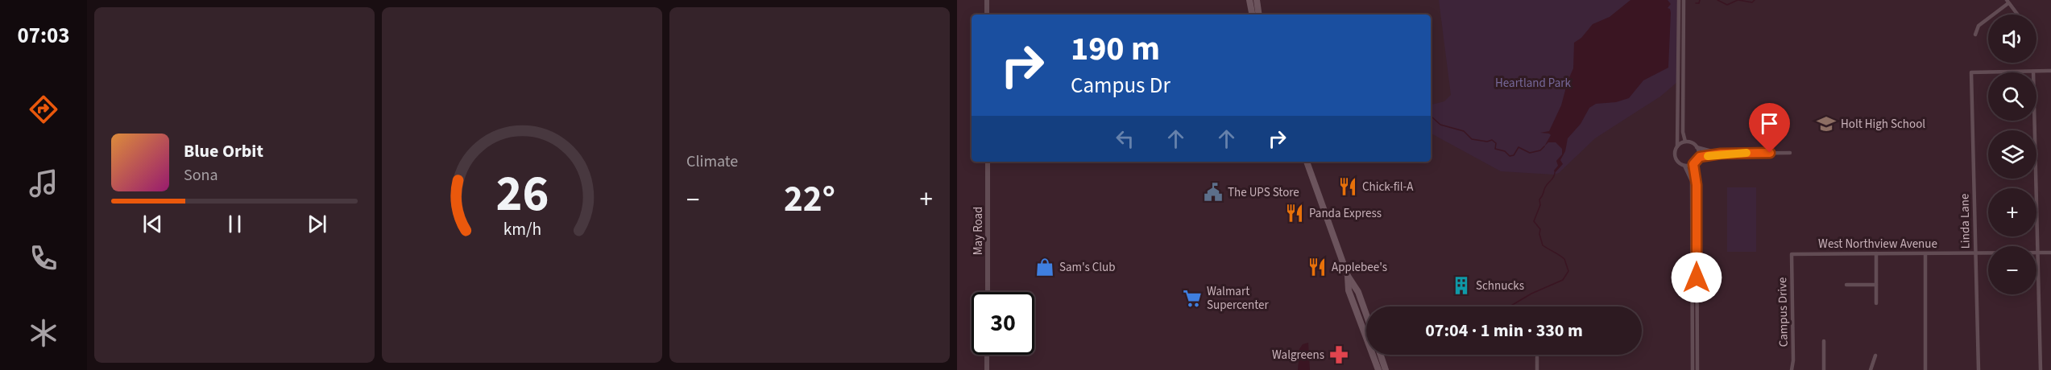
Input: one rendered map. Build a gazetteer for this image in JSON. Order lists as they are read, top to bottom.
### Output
{
  "streets": {
    "street": [
      "Linda Lane",
      "May Road",
      "West Northview Avenue",
      "Campus Drive"
    ]
  },
  "crossings": [
    ["Linda Lane", "West Northview Avenue"],
    ["West Northview Avenue", "Campus Drive"]
  ],
  "parks": ["Heartland Park"],
  "places": {
    "school or university": ["Holt High School"],
    "restaurant": ["Chick-fil-A", "Panda Express", "Applebee's"],
    "public building": ["The UPS Store"],
    "shop": ["Sam's Club"],
    "building": ["Schnucks"],
    "supermarket": ["Walmart Supercenter"],
    "pharmacy": ["Walgreens"]
  },
  "page": {
    "tabs": "07:03",
    "tile": "Climate",
    "map_buttons": ["+", "−"],
    "turn": ["190 m", "Campus Dr"],
    "song": ["Blue Orbit", "Sona"],
    "heat": ["−", "22°", "+"],
    "limit": "30",
    "trip": "07:04 · 1 min · 330 m",
    "gauge": ["26", "km/h"]
  }
}
